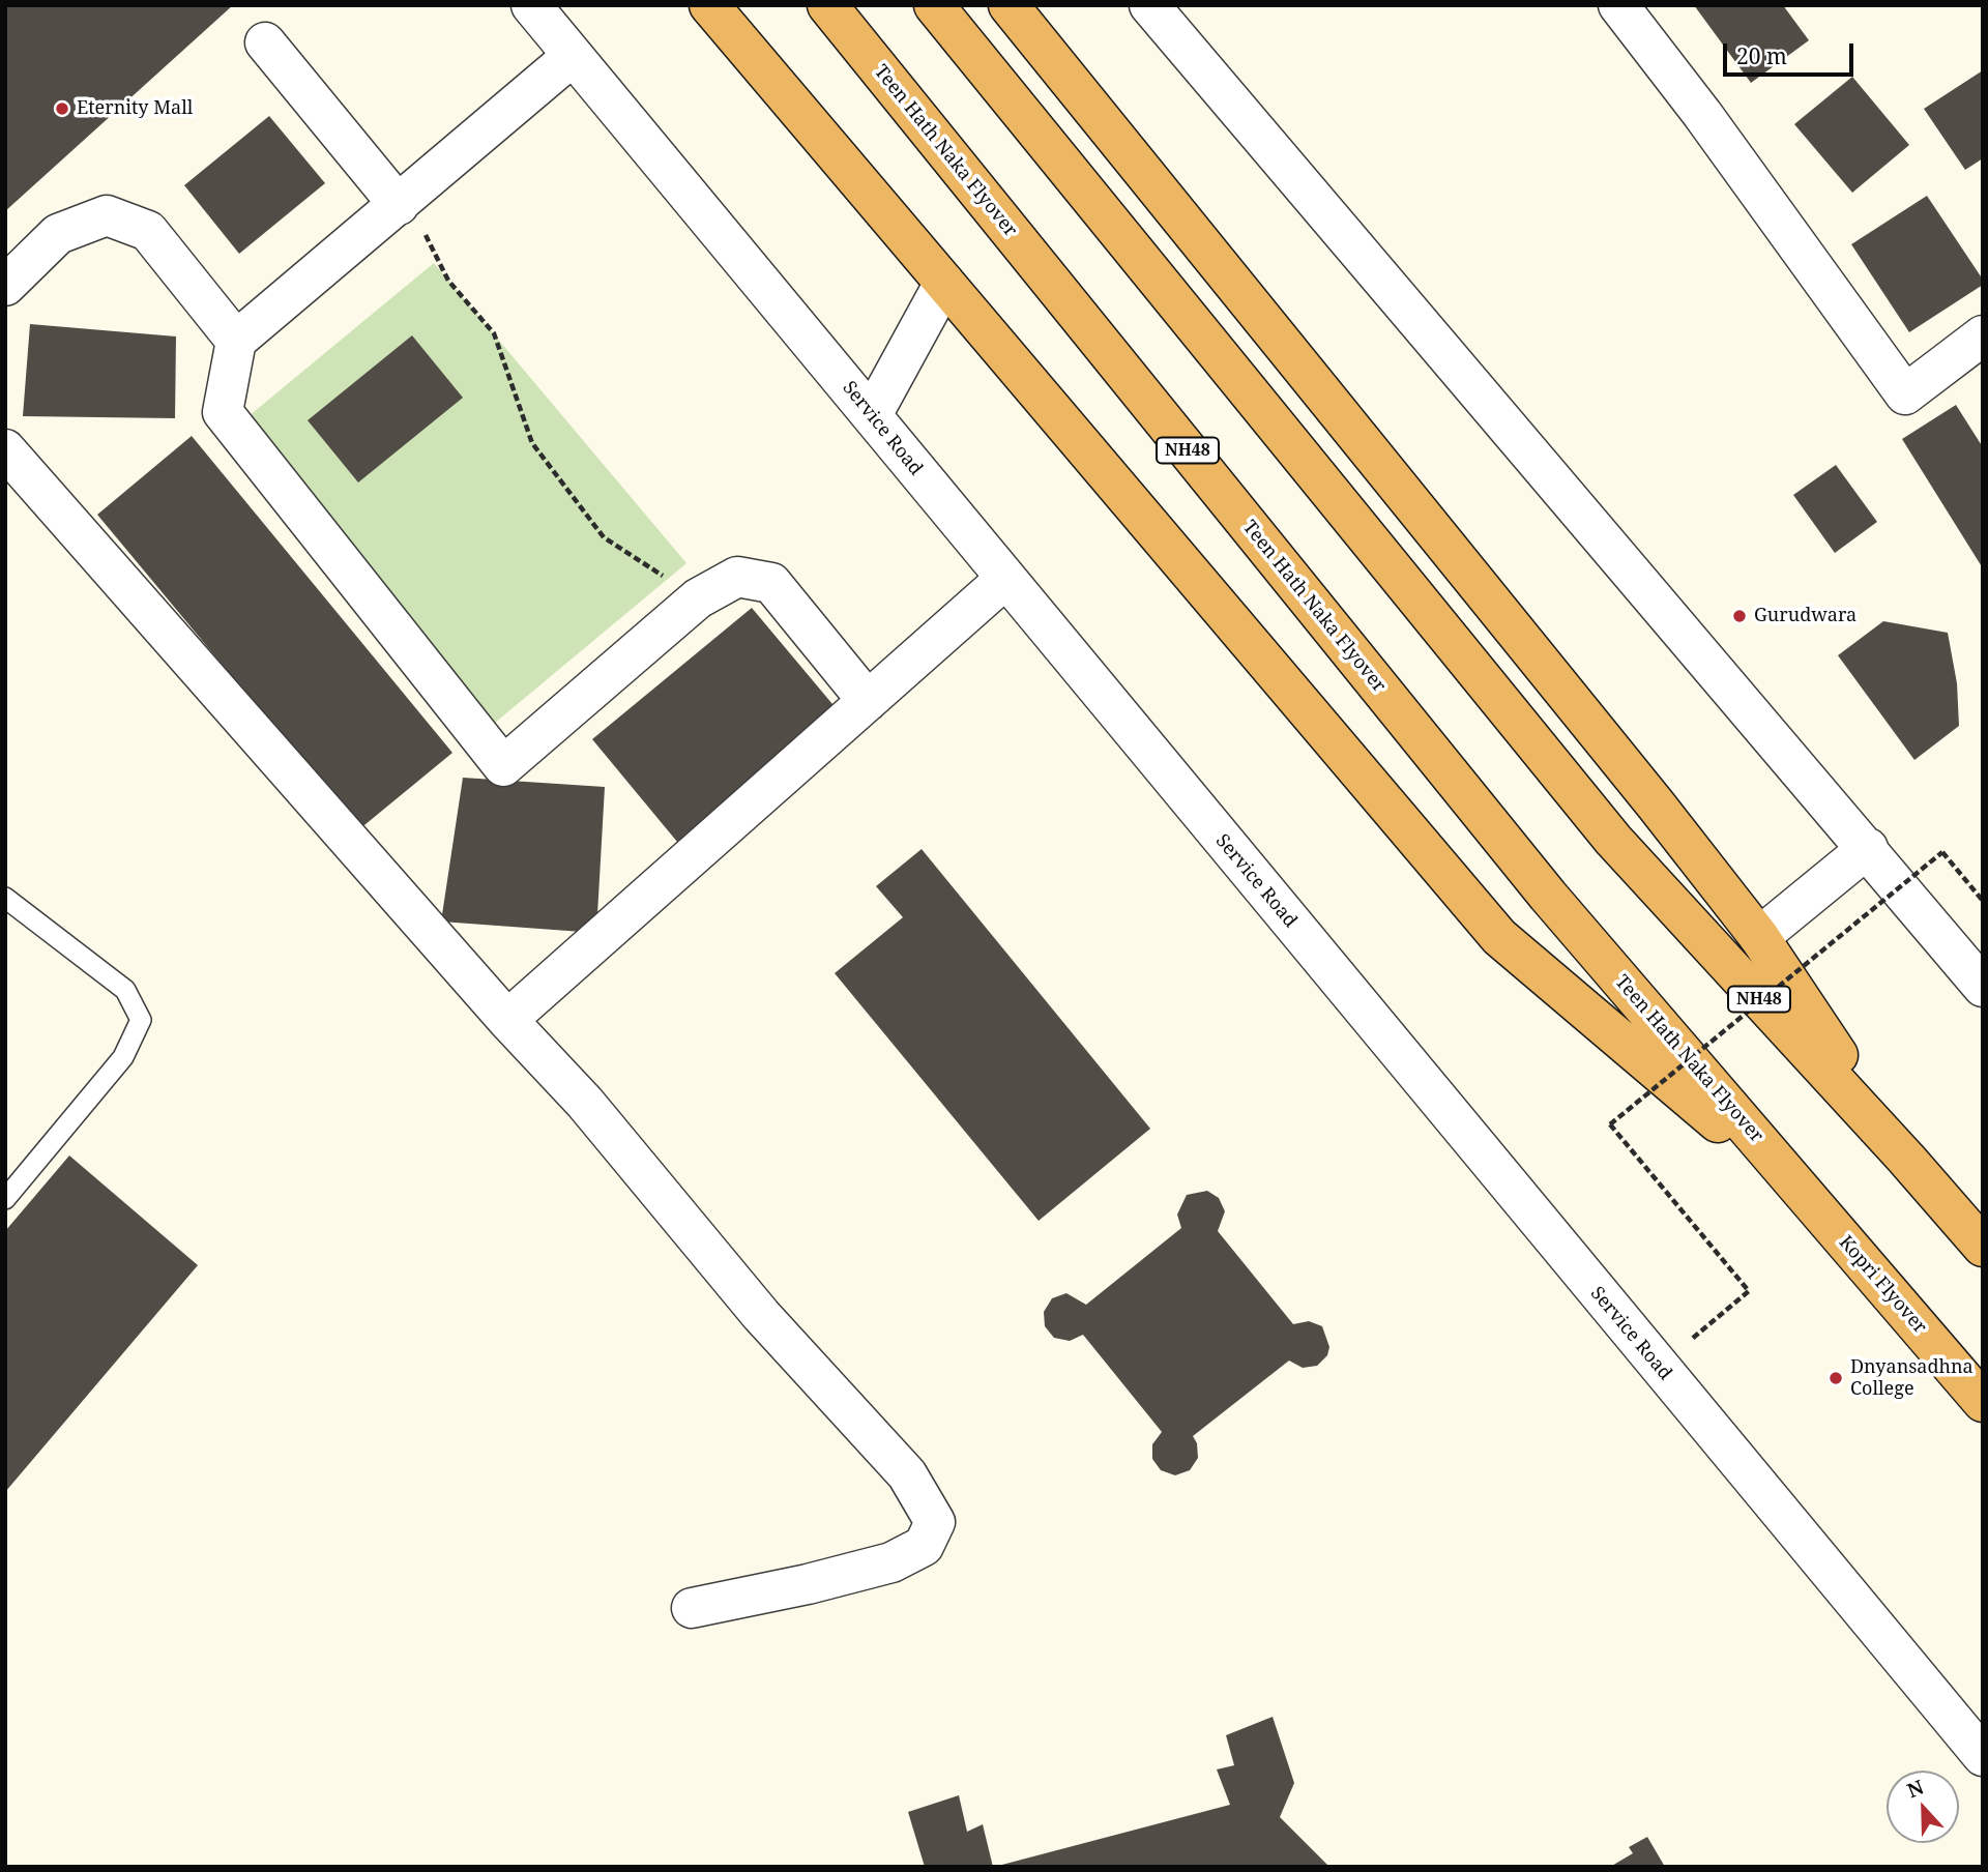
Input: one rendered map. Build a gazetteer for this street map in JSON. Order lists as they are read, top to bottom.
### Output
{
  "streets": {
    "highway": ["Teen Hath Naka Flyover", "NH48", "Kopri Flyover"],
    "street": ["Service Road"]
  },
  "crossings": [
    ["Teen Hath Naka Flyover", "Kopri Flyover"]
  ],
  "places": ["Eternity Mall", "Gurudwara", "Dnyansadhna College"],
  "scale_bar": "20 m",
  "north": "top"
}
